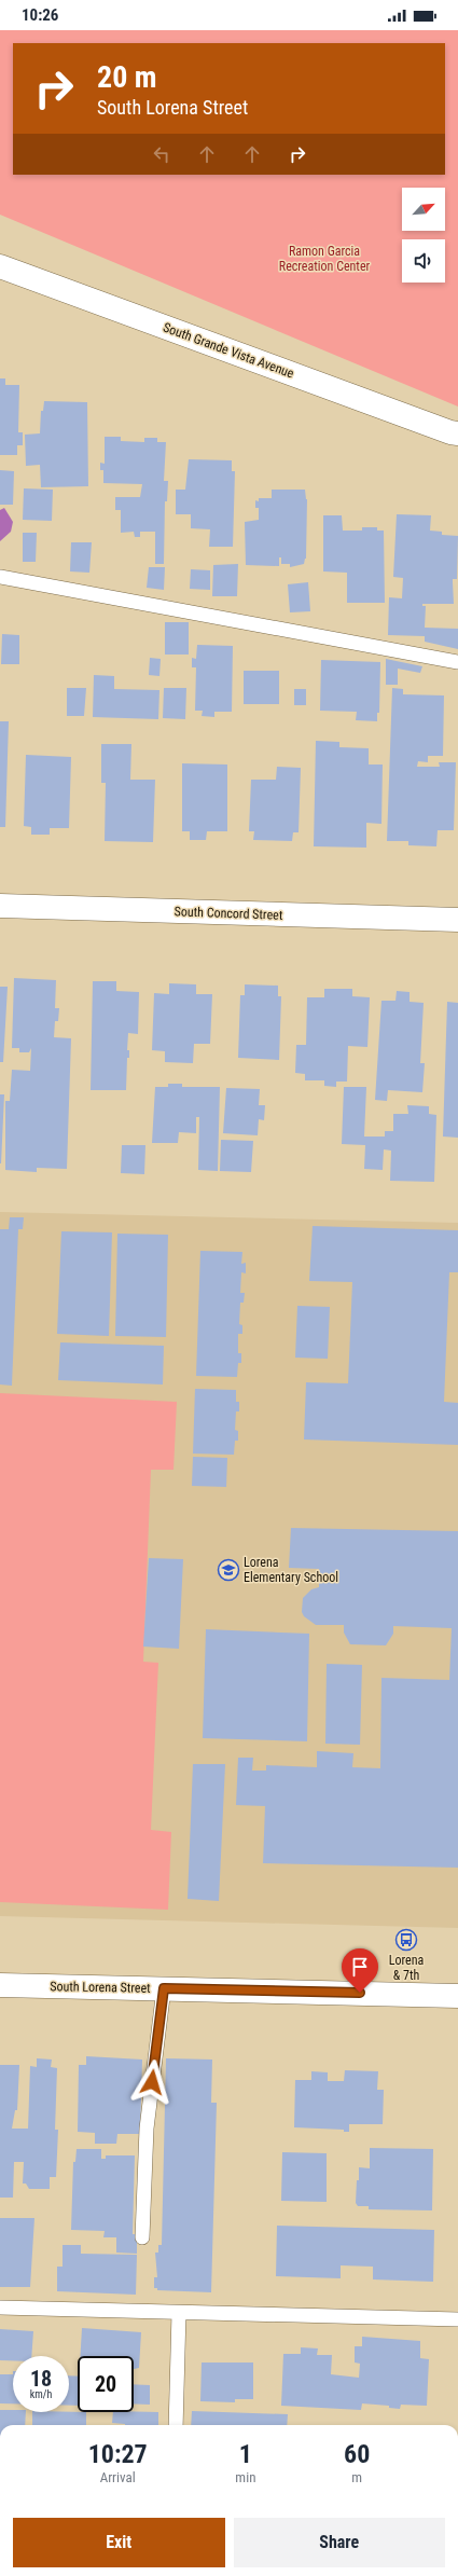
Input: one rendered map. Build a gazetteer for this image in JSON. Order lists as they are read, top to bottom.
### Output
{
  "streets": {
    "street": ["South Grande Vista Avenue", "South Concord Street", "South Lorena Street"]
  },
  "parks": ["Ramon Garcia Recreation Center"],
  "places": {
    "school or university": ["Lorena Elementary School"],
    "bus stop": ["Lorena & 7th"]
  },
  "north": "top right",
  "page": {
    "status": "10:26",
    "turn": ["20 m", "South Lorena Street"],
    "speed": "18 km/h",
    "limit": "20",
    "eta": [
      "10:27",
      "Arrival",
      "1",
      "min",
      "60",
      "m"
    ],
    "buttons": ["Exit", "Share"]
  }
}
